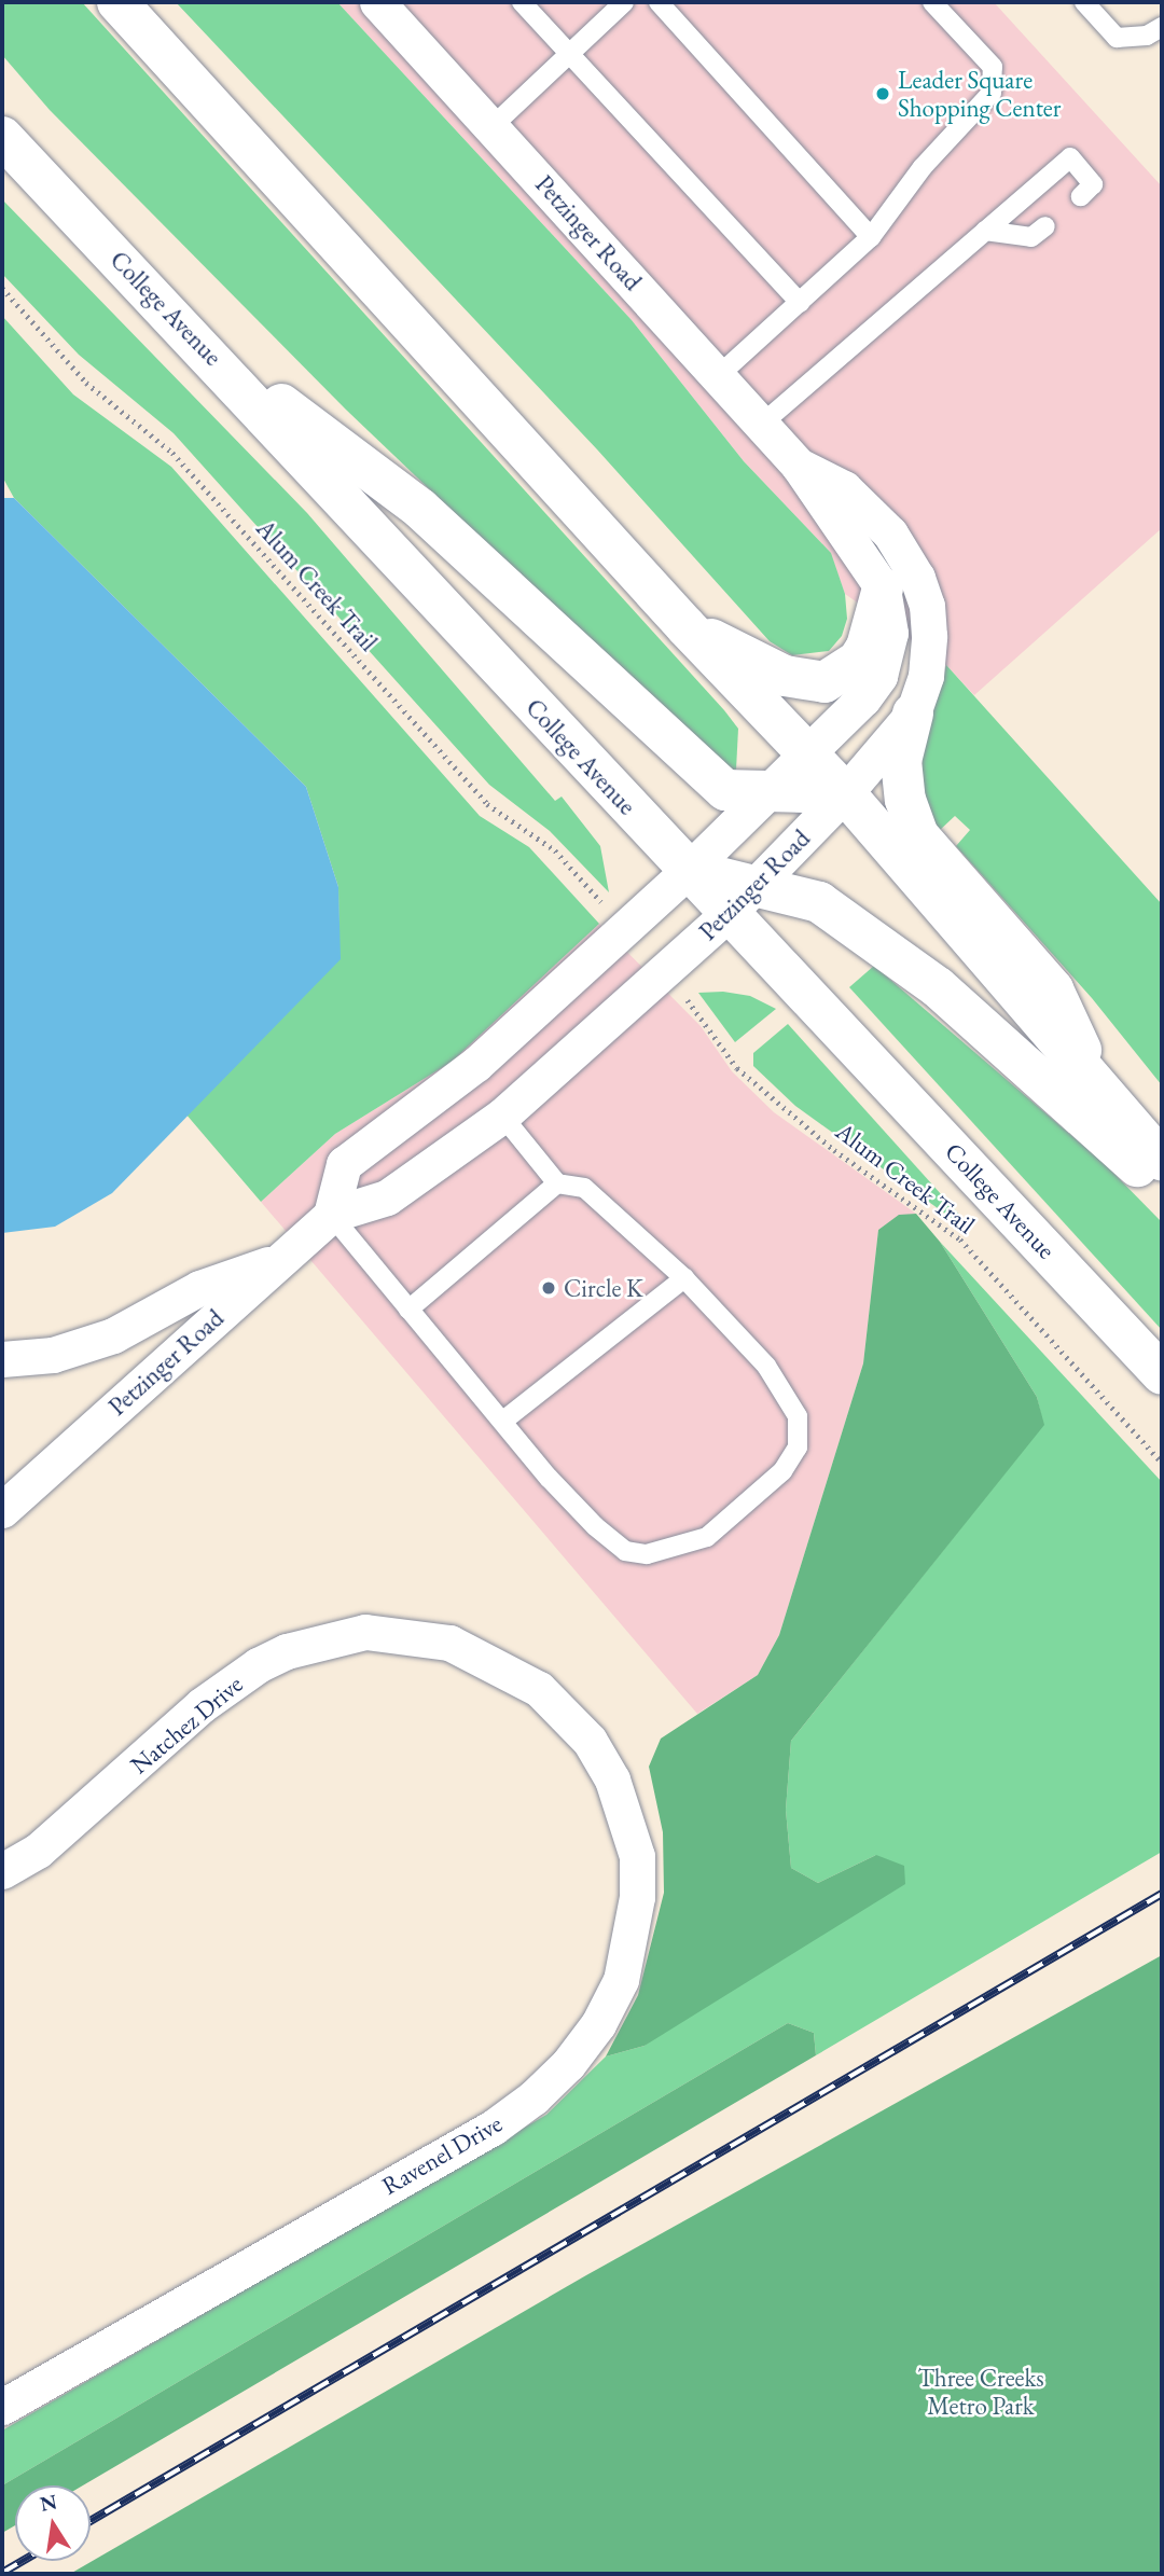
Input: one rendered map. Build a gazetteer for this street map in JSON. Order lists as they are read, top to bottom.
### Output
{
  "streets": {
    "highway": ["College Avenue"],
    "street": ["Petzinger Road", "Natchez Drive", "Ravenel Drive"],
    "path": ["Alum Creek Trail"]
  },
  "crossings": [
    ["Petzinger Road", "College Avenue"],
    ["Natchez Drive", "Ravenel Drive"]
  ],
  "parks": ["Three Creeks Metro Park"],
  "places": ["Leader Square Shopping Center", "Circle K"],
  "north": "top"
}
